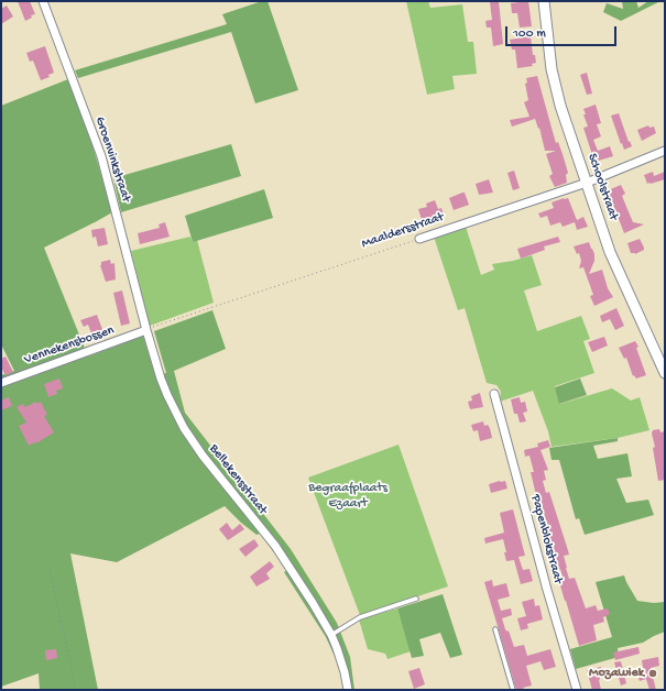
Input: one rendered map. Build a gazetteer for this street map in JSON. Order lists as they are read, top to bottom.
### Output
{
  "streets": {
    "street": [
      "Groenvinkstraat",
      "Schoolstraat",
      "Maaldersstraat",
      "Vennekensbossen",
      "Bellekensstraat",
      "Papenblokstraat"
    ]
  },
  "crossings": [
    ["Groenvinkstraat", "Maaldersstraat"],
    ["Groenvinkstraat", "Vennekensbossen"],
    ["Groenvinkstraat", "Bellekensstraat"],
    ["Schoolstraat", "Maaldersstraat"],
    ["Maaldersstraat", "Vennekensbossen"],
    ["Maaldersstraat", "Bellekensstraat"],
    ["Vennekensbossen", "Bellekensstraat"]
  ],
  "parks": ["Begraafplaats Ezaart"],
  "places": ["Mozawiek"],
  "scale_bar": "100 m"
}
